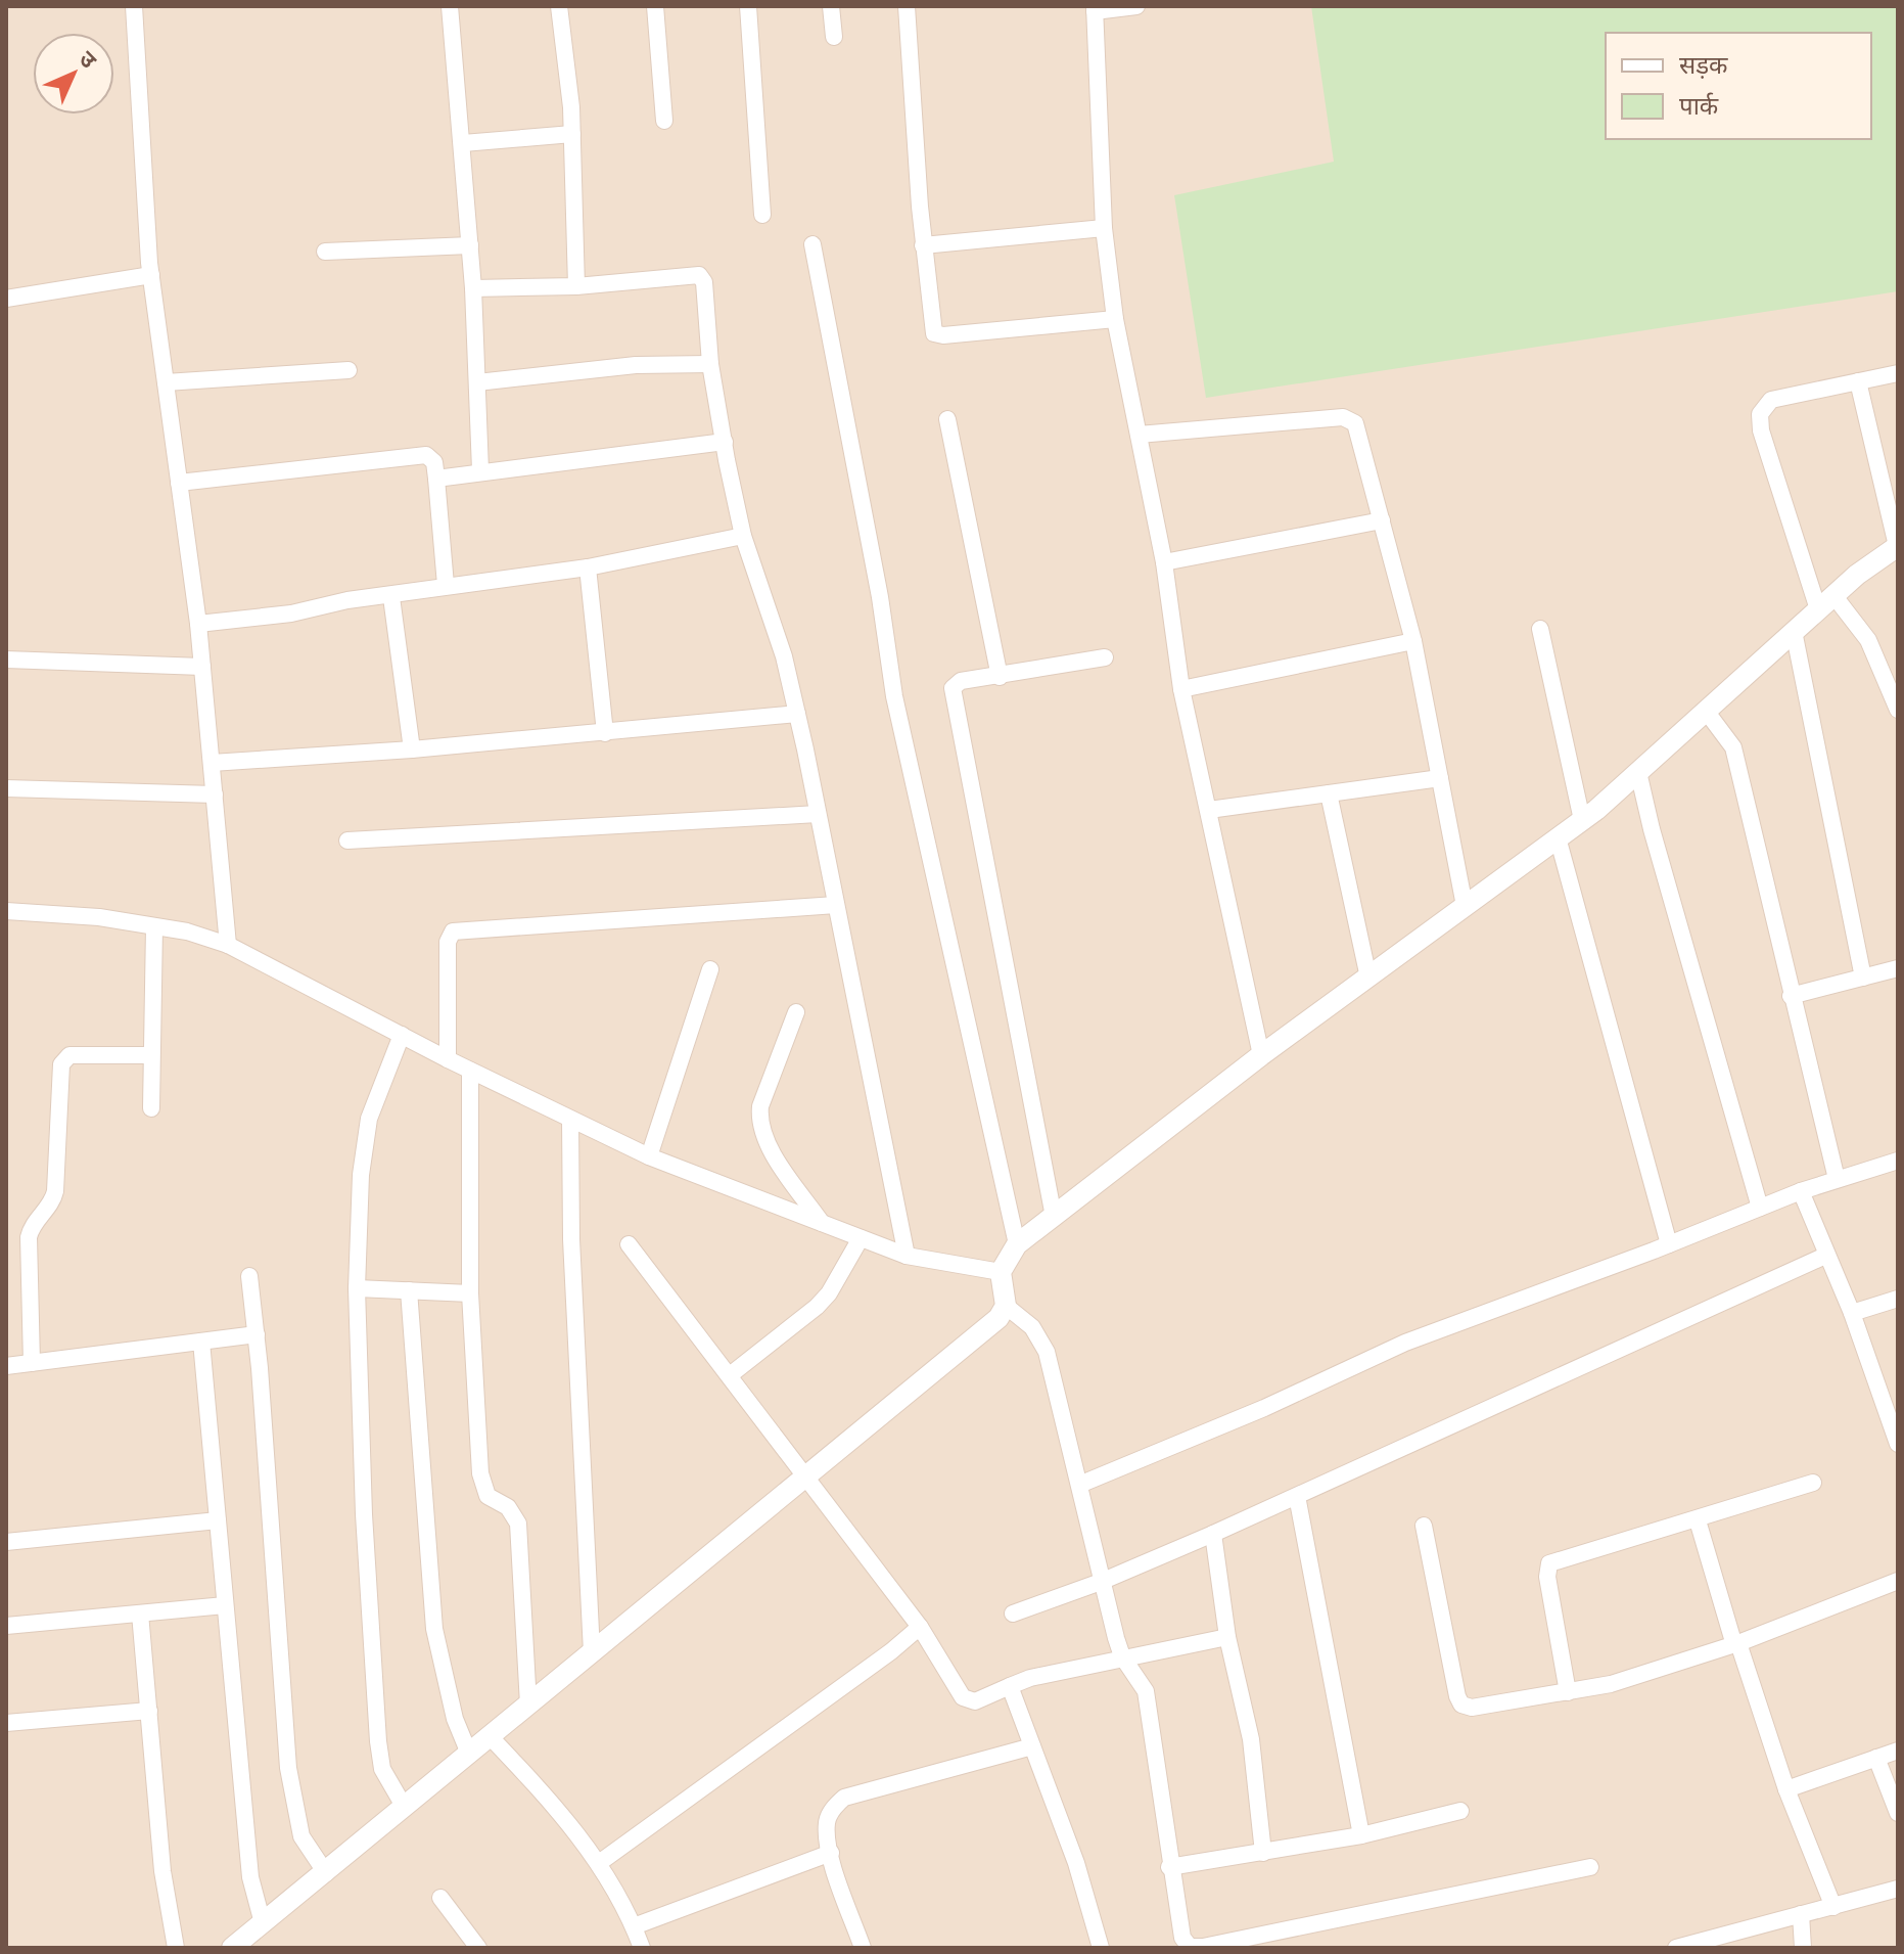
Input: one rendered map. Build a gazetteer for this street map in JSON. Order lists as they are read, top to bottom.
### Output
{
  "legend": ["सड़क", "पार्क"],
  "north": "top right"
}
